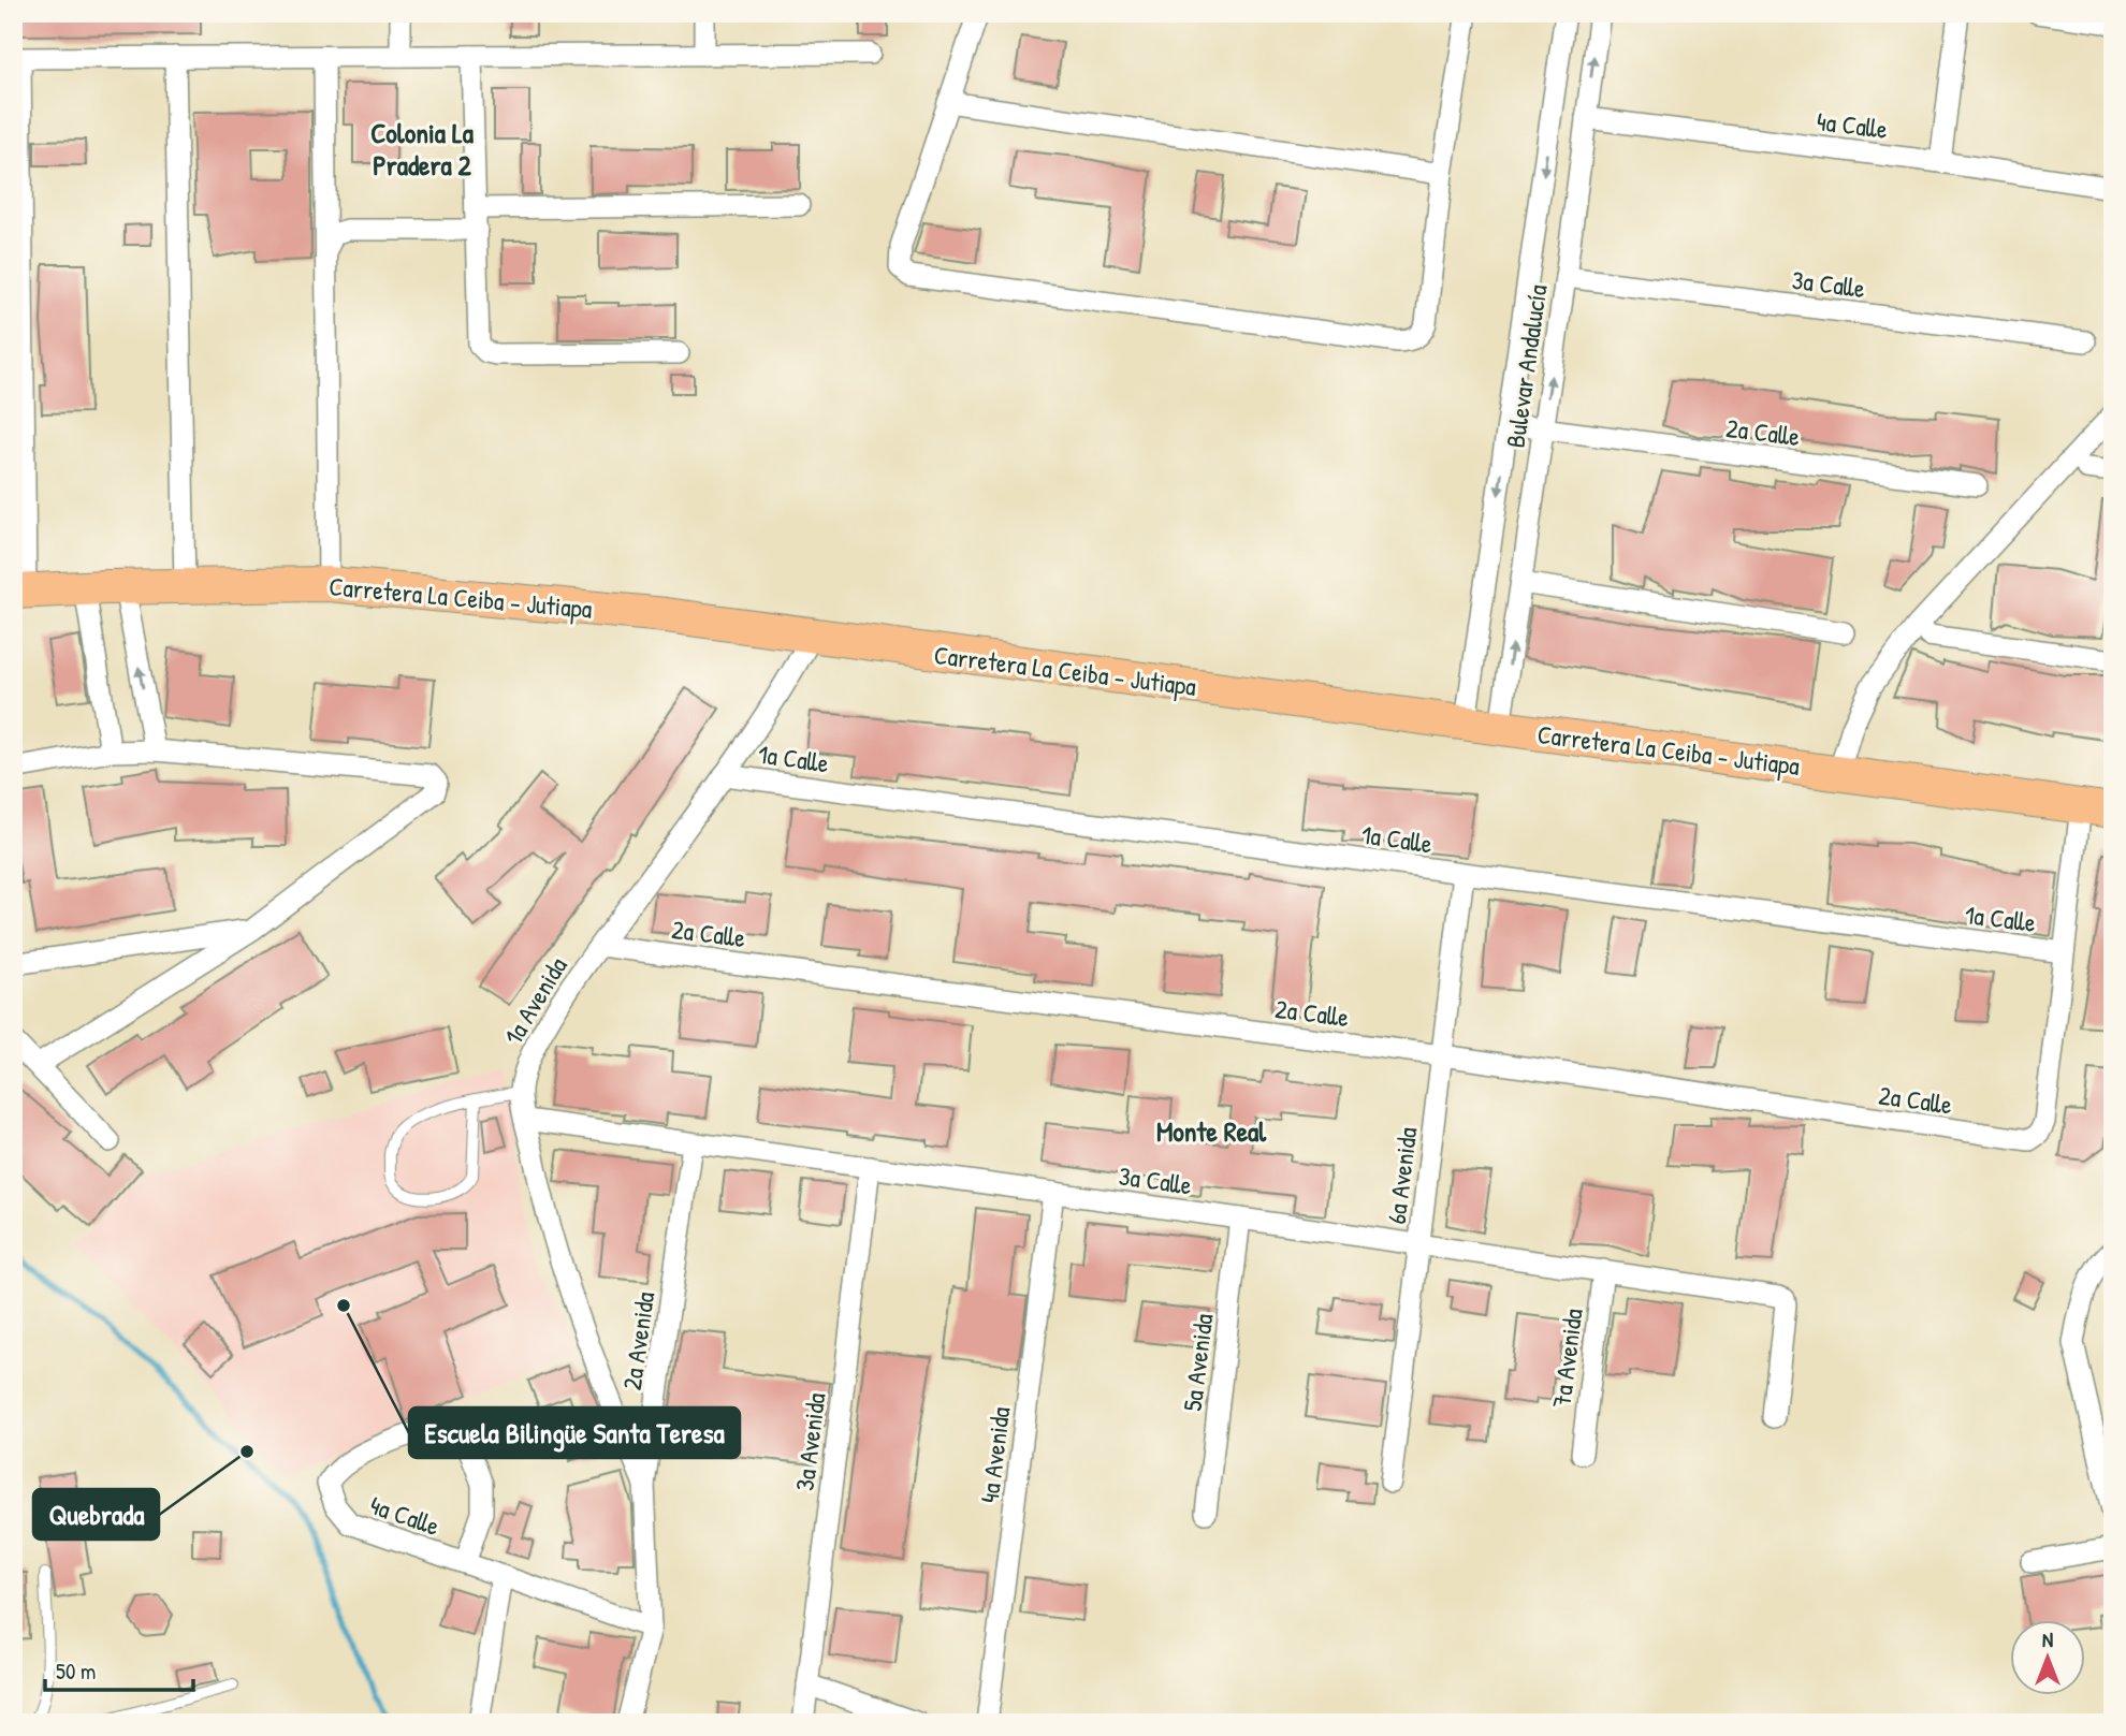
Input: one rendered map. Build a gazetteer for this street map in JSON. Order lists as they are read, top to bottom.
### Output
{
  "streets": {
    "main road": ["Carretera La Ceiba - Jutiapa"],
    "street": [
      "4a Calle",
      "3a Calle",
      "Bulevar Andalucía",
      "2a Calle",
      "1a Calle",
      "1a Avenida",
      "6a Avenida",
      "2a Avenida",
      "7a Avenida",
      "5a Avenida",
      "3a Avenida",
      "4a Avenida"
    ]
  },
  "crossings": [
    ["4a Calle", "Bulevar Andalucía"],
    ["4a Calle", "2a Avenida"],
    ["3a Calle", "Bulevar Andalucía"],
    ["3a Calle", "1a Avenida"],
    ["3a Calle", "6a Avenida"],
    ["3a Calle", "2a Avenida"],
    ["3a Calle", "7a Avenida"],
    ["3a Calle", "5a Avenida"],
    ["3a Calle", "3a Avenida"],
    ["3a Calle", "4a Avenida"],
    ["Bulevar Andalucía", "2a Calle"],
    ["Bulevar Andalucía", "Carretera La Ceiba - Jutiapa"],
    ["2a Calle", "1a Calle"],
    ["2a Calle", "1a Avenida"],
    ["2a Calle", "6a Avenida"],
    ["Carretera La Ceiba - Jutiapa", "1a Avenida"],
    ["1a Calle", "1a Avenida"],
    ["1a Calle", "6a Avenida"],
    ["1a Avenida", "2a Avenida"]
  ],
  "districts": ["Colonia La Pradera 2", "Monte Real"],
  "places": ["Escuela Bilingüe Santa Teresa", "Quebrada"],
  "scale_bar": "50 m",
  "north": "top"
}
